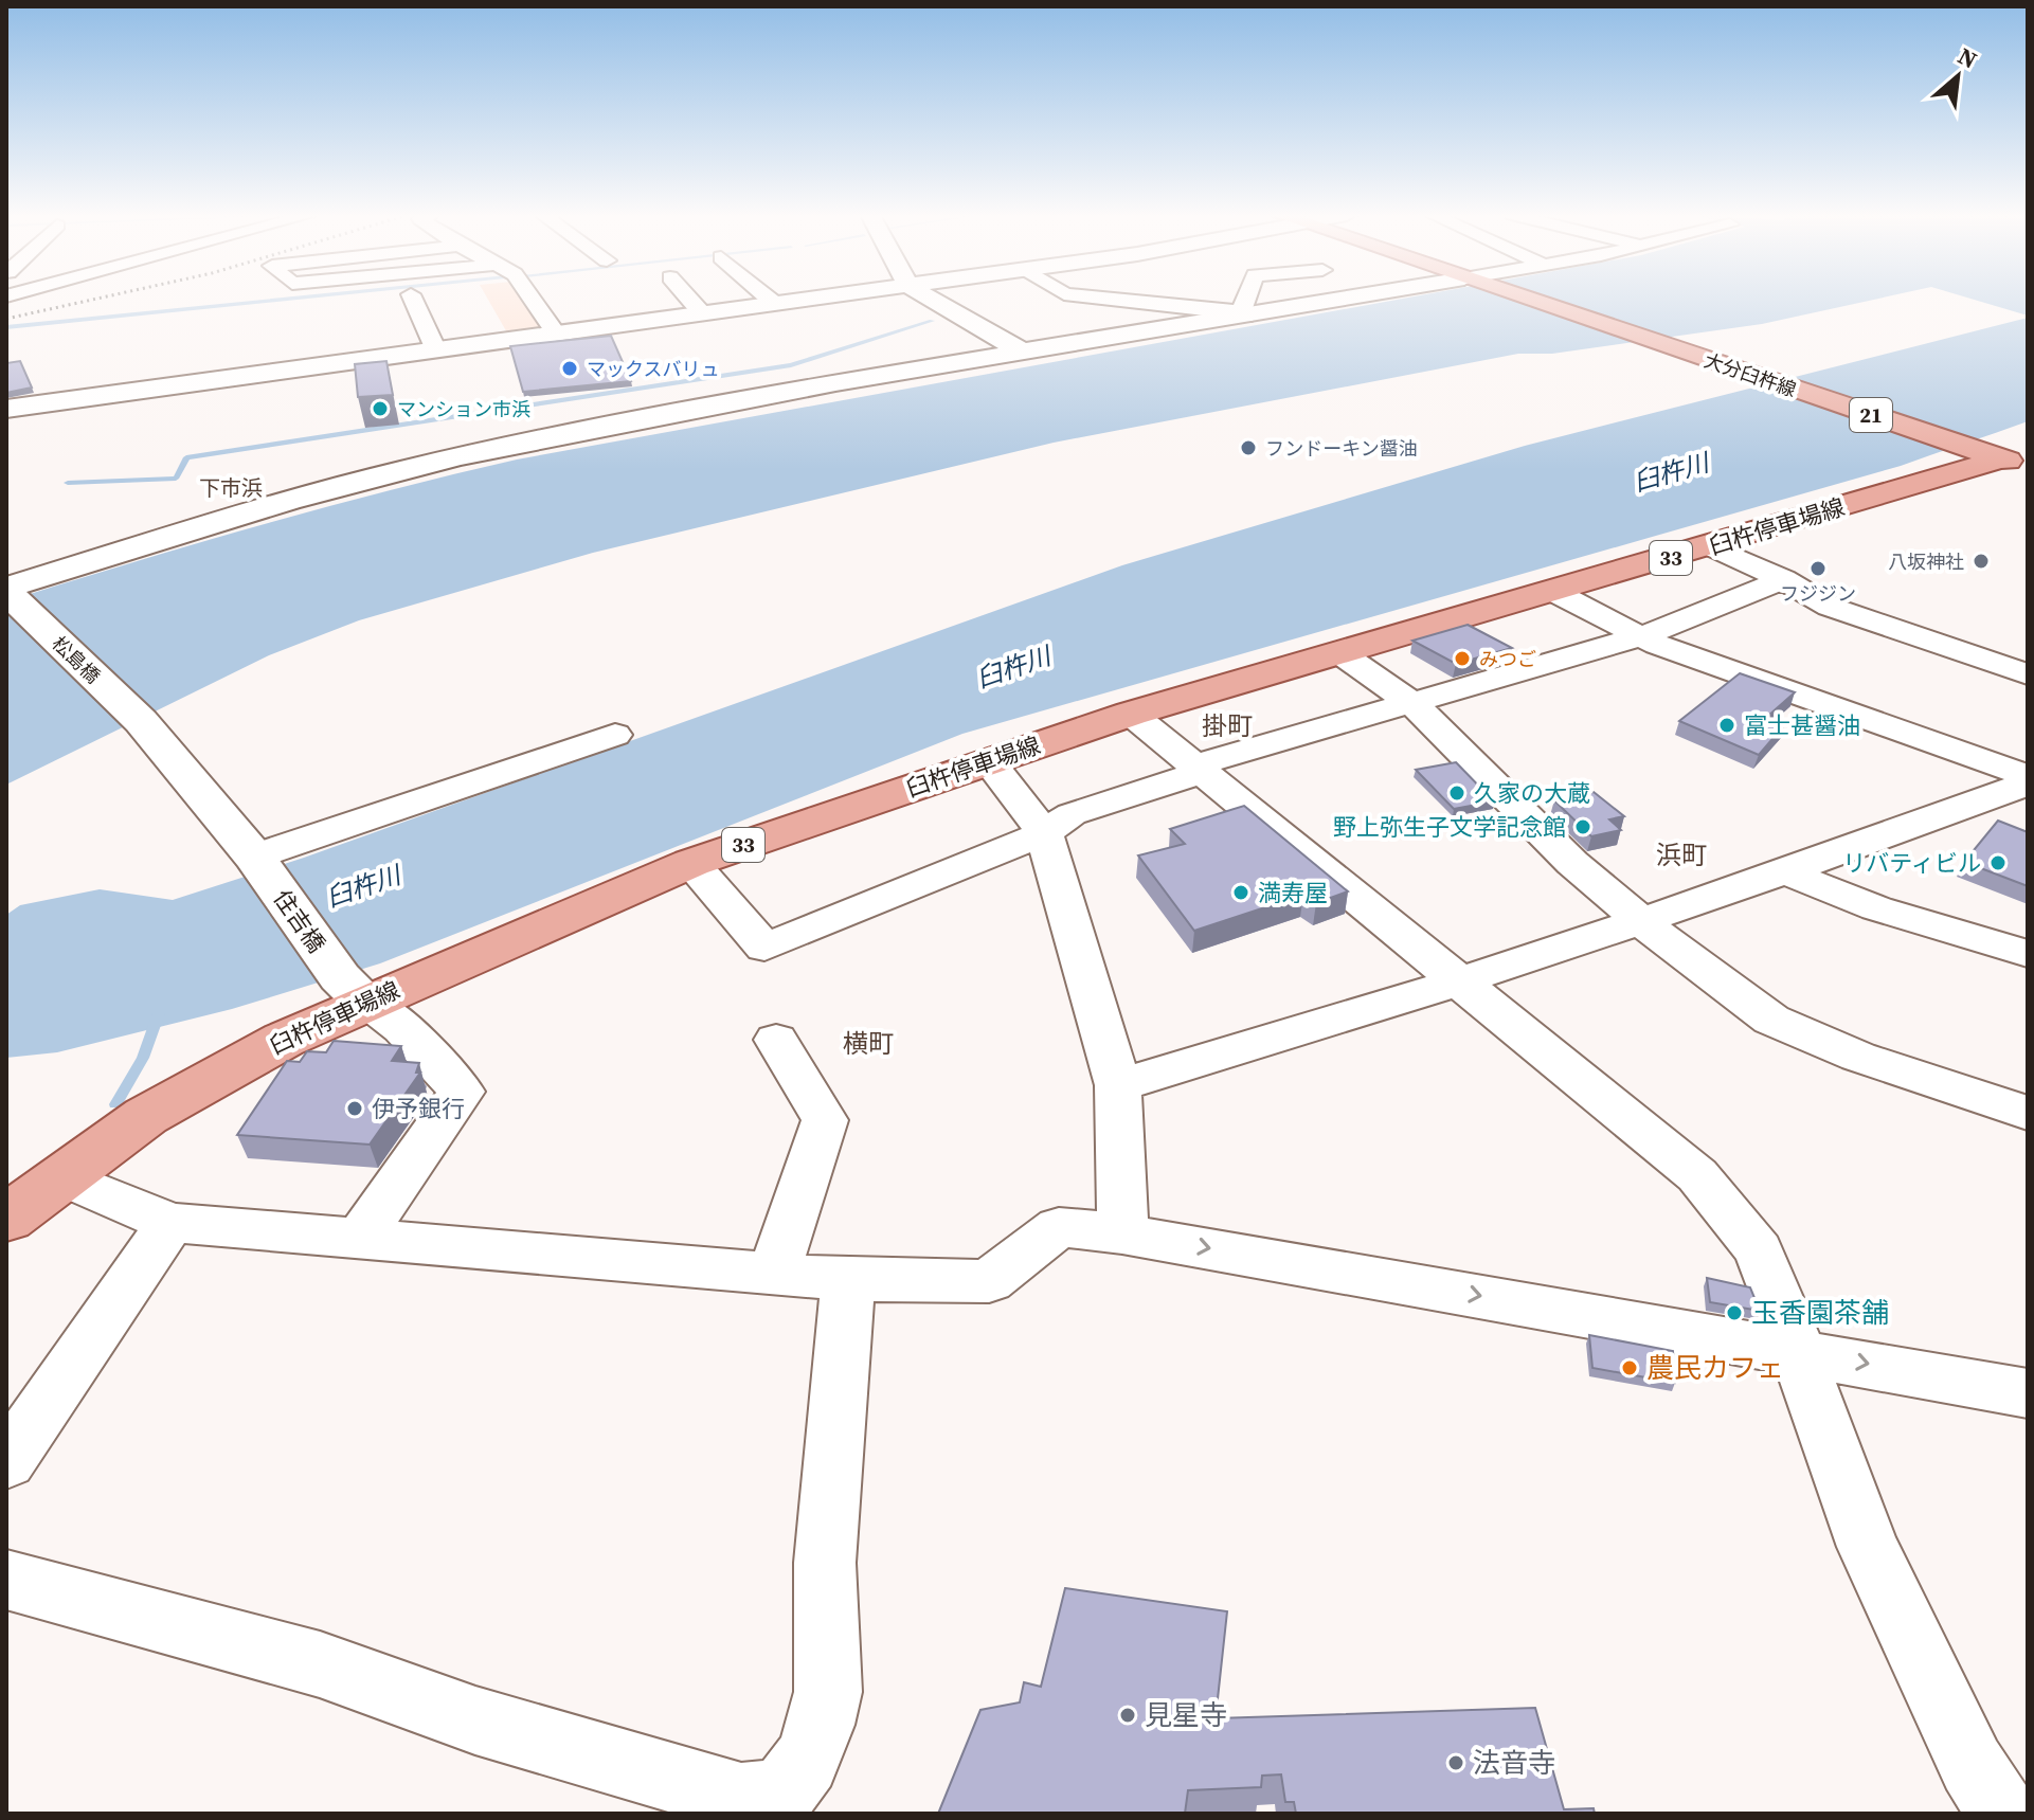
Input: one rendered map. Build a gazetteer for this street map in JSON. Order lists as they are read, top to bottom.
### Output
{
  "streets": {
    "main road": [
      "大分臼杵線",
      "21",
      "臼杵停車場線",
      "33"
    ],
    "street": ["松島橋", "住吉橋"]
  },
  "crossings": [
    ["大分臼杵線", "臼杵停車場線"],
    ["臼杵停車場線", "住吉橋"],
    ["松島橋", "住吉橋"]
  ],
  "districts": [
    "下市浜",
    "掛町",
    "浜町",
    "横町"
  ],
  "water": ["臼杵川"],
  "places": [
    "マックスバリュ",
    "マンション市浜",
    "フンドーキン醤油",
    "八坂神社",
    "フジジン",
    "みつご",
    "富士甚醤油",
    "久家の大蔵",
    "野上弥生子文学記念館",
    "リバティビル",
    "満寿屋",
    "伊予銀行",
    "玉香園茶舗",
    "農民カフェ",
    "見星寺",
    "法音寺"
  ],
  "north": "top right"
}
